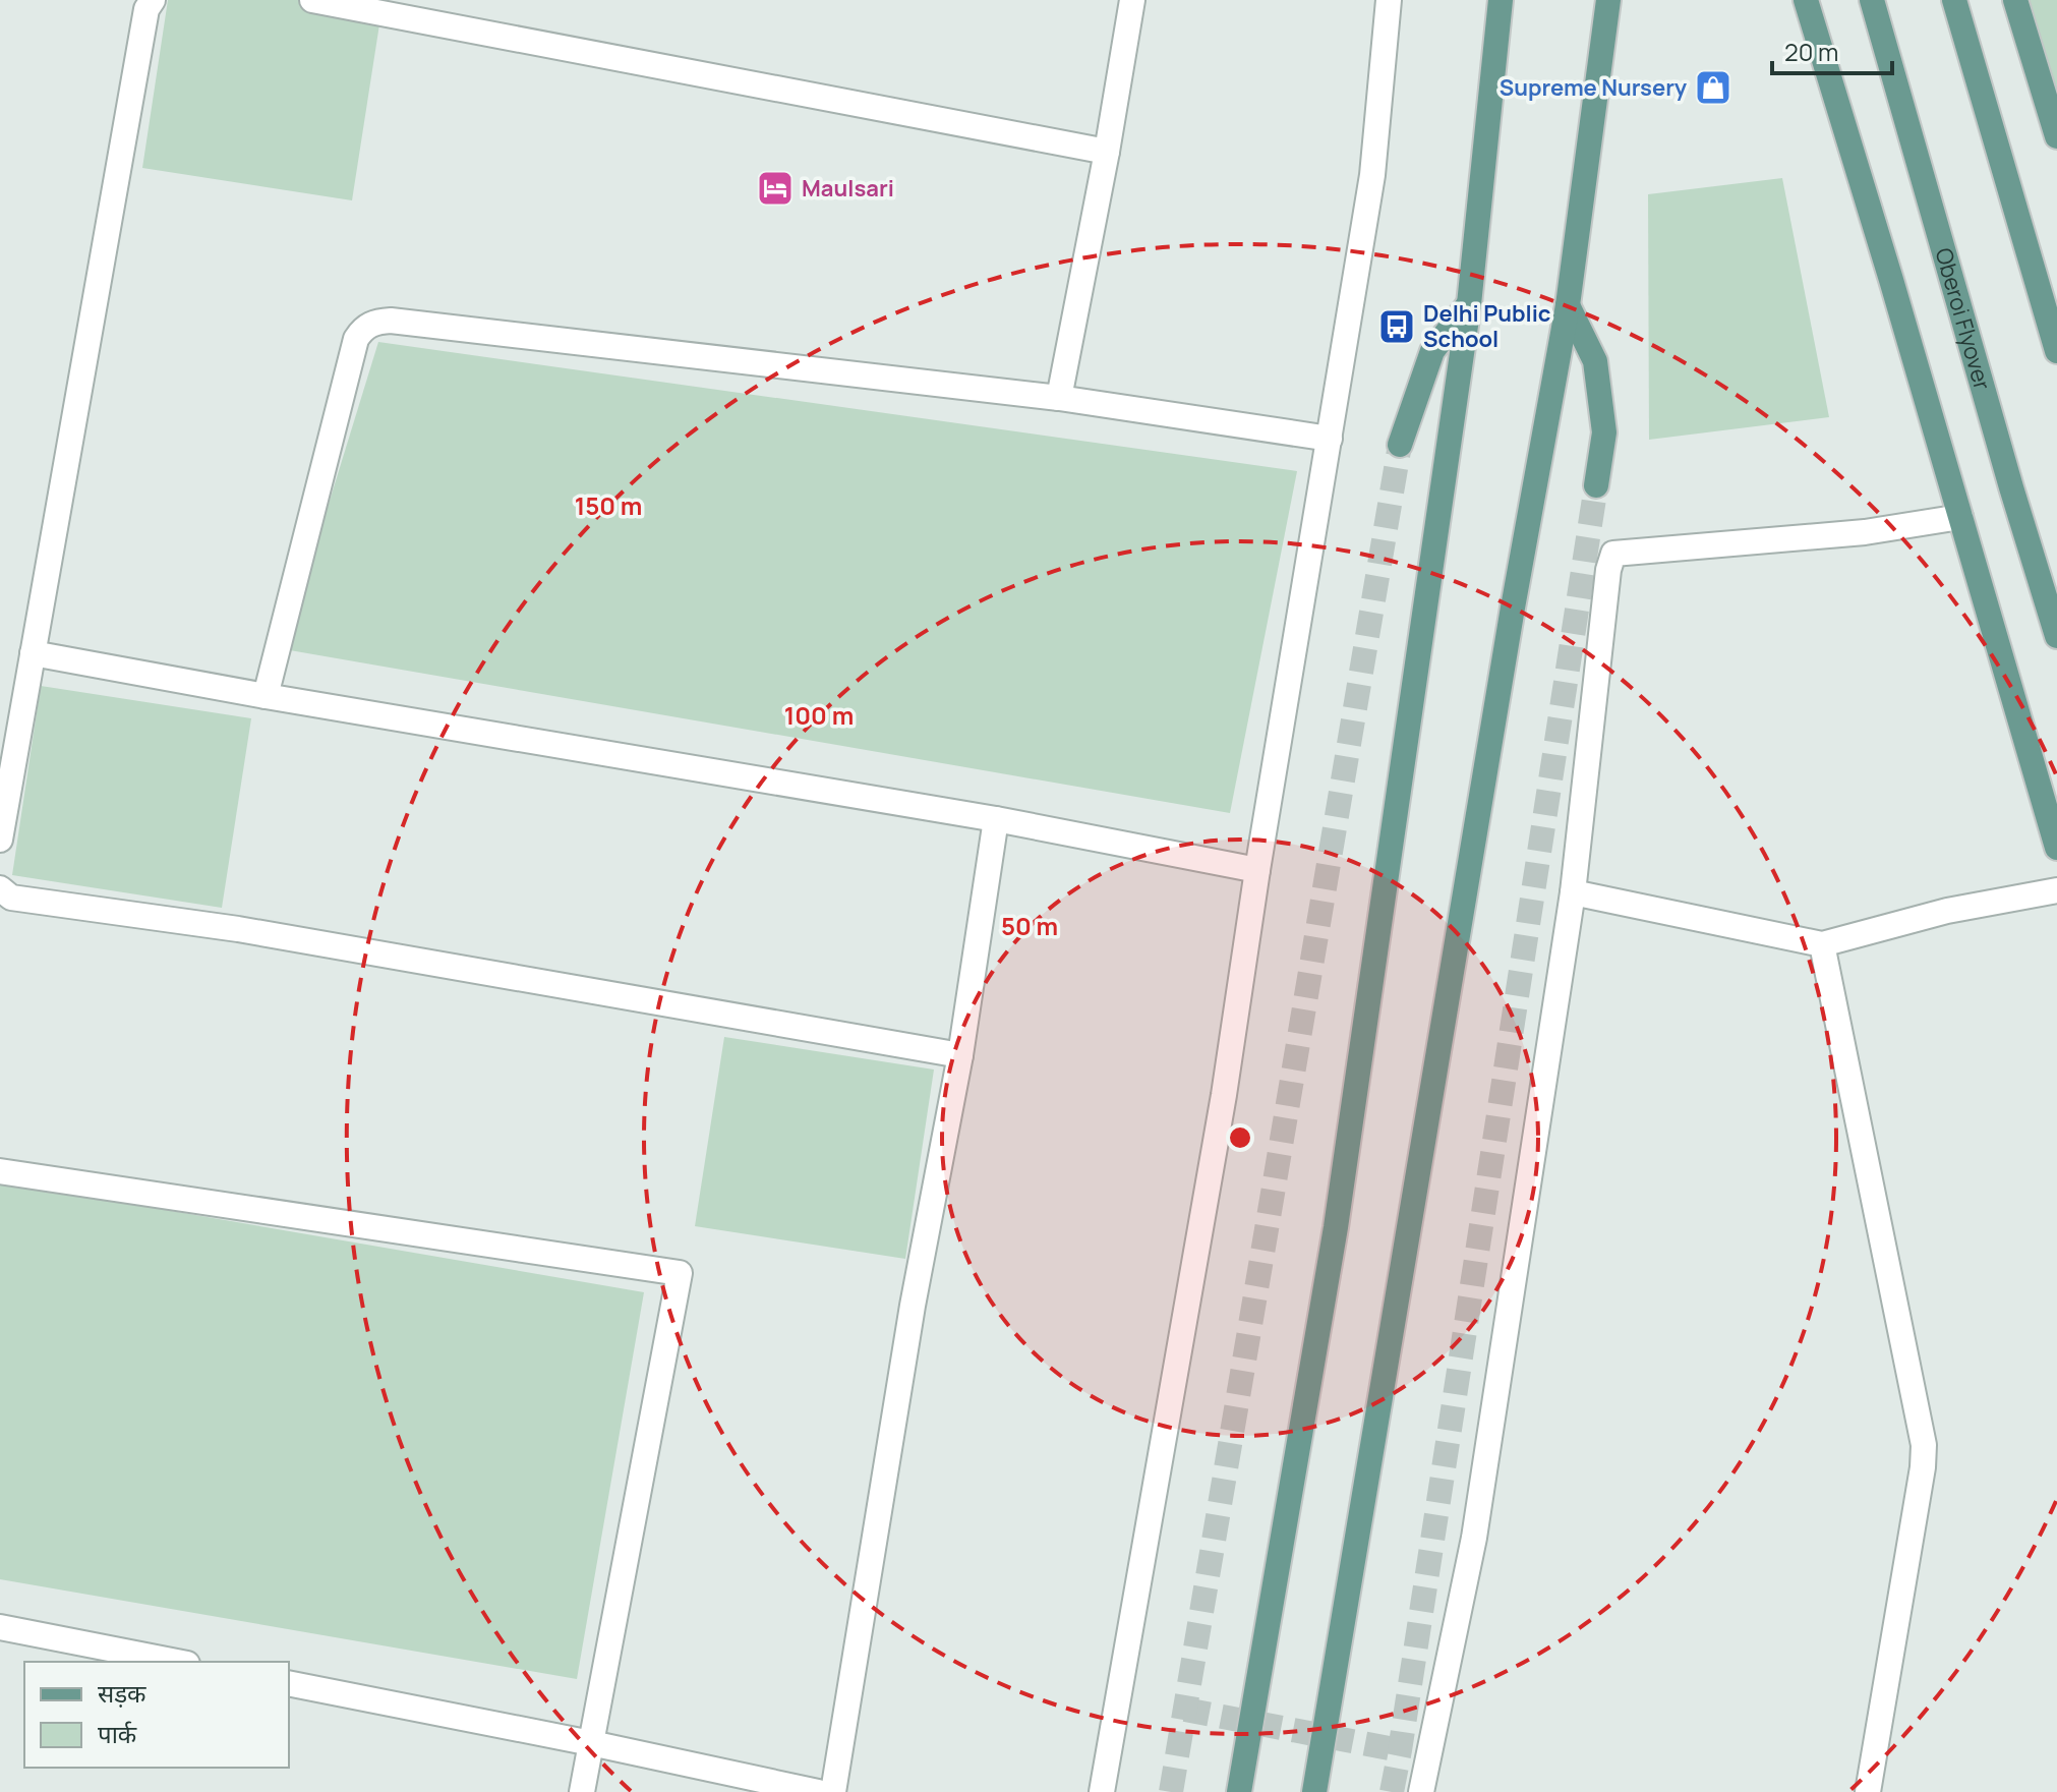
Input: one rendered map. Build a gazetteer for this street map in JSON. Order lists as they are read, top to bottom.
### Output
{
  "streets": {
    "main road": ["Oberoi Flyover"]
  },
  "places": {
    "shop": ["Supreme Nursery"],
    "hotel": ["Maulsari"],
    "bus stop": ["Delhi Public School"]
  },
  "legend": ["सड़क", "पार्क"],
  "scale_bar": "20 m",
  "rings": ["150 m", "100 m", "50 m"]
}
